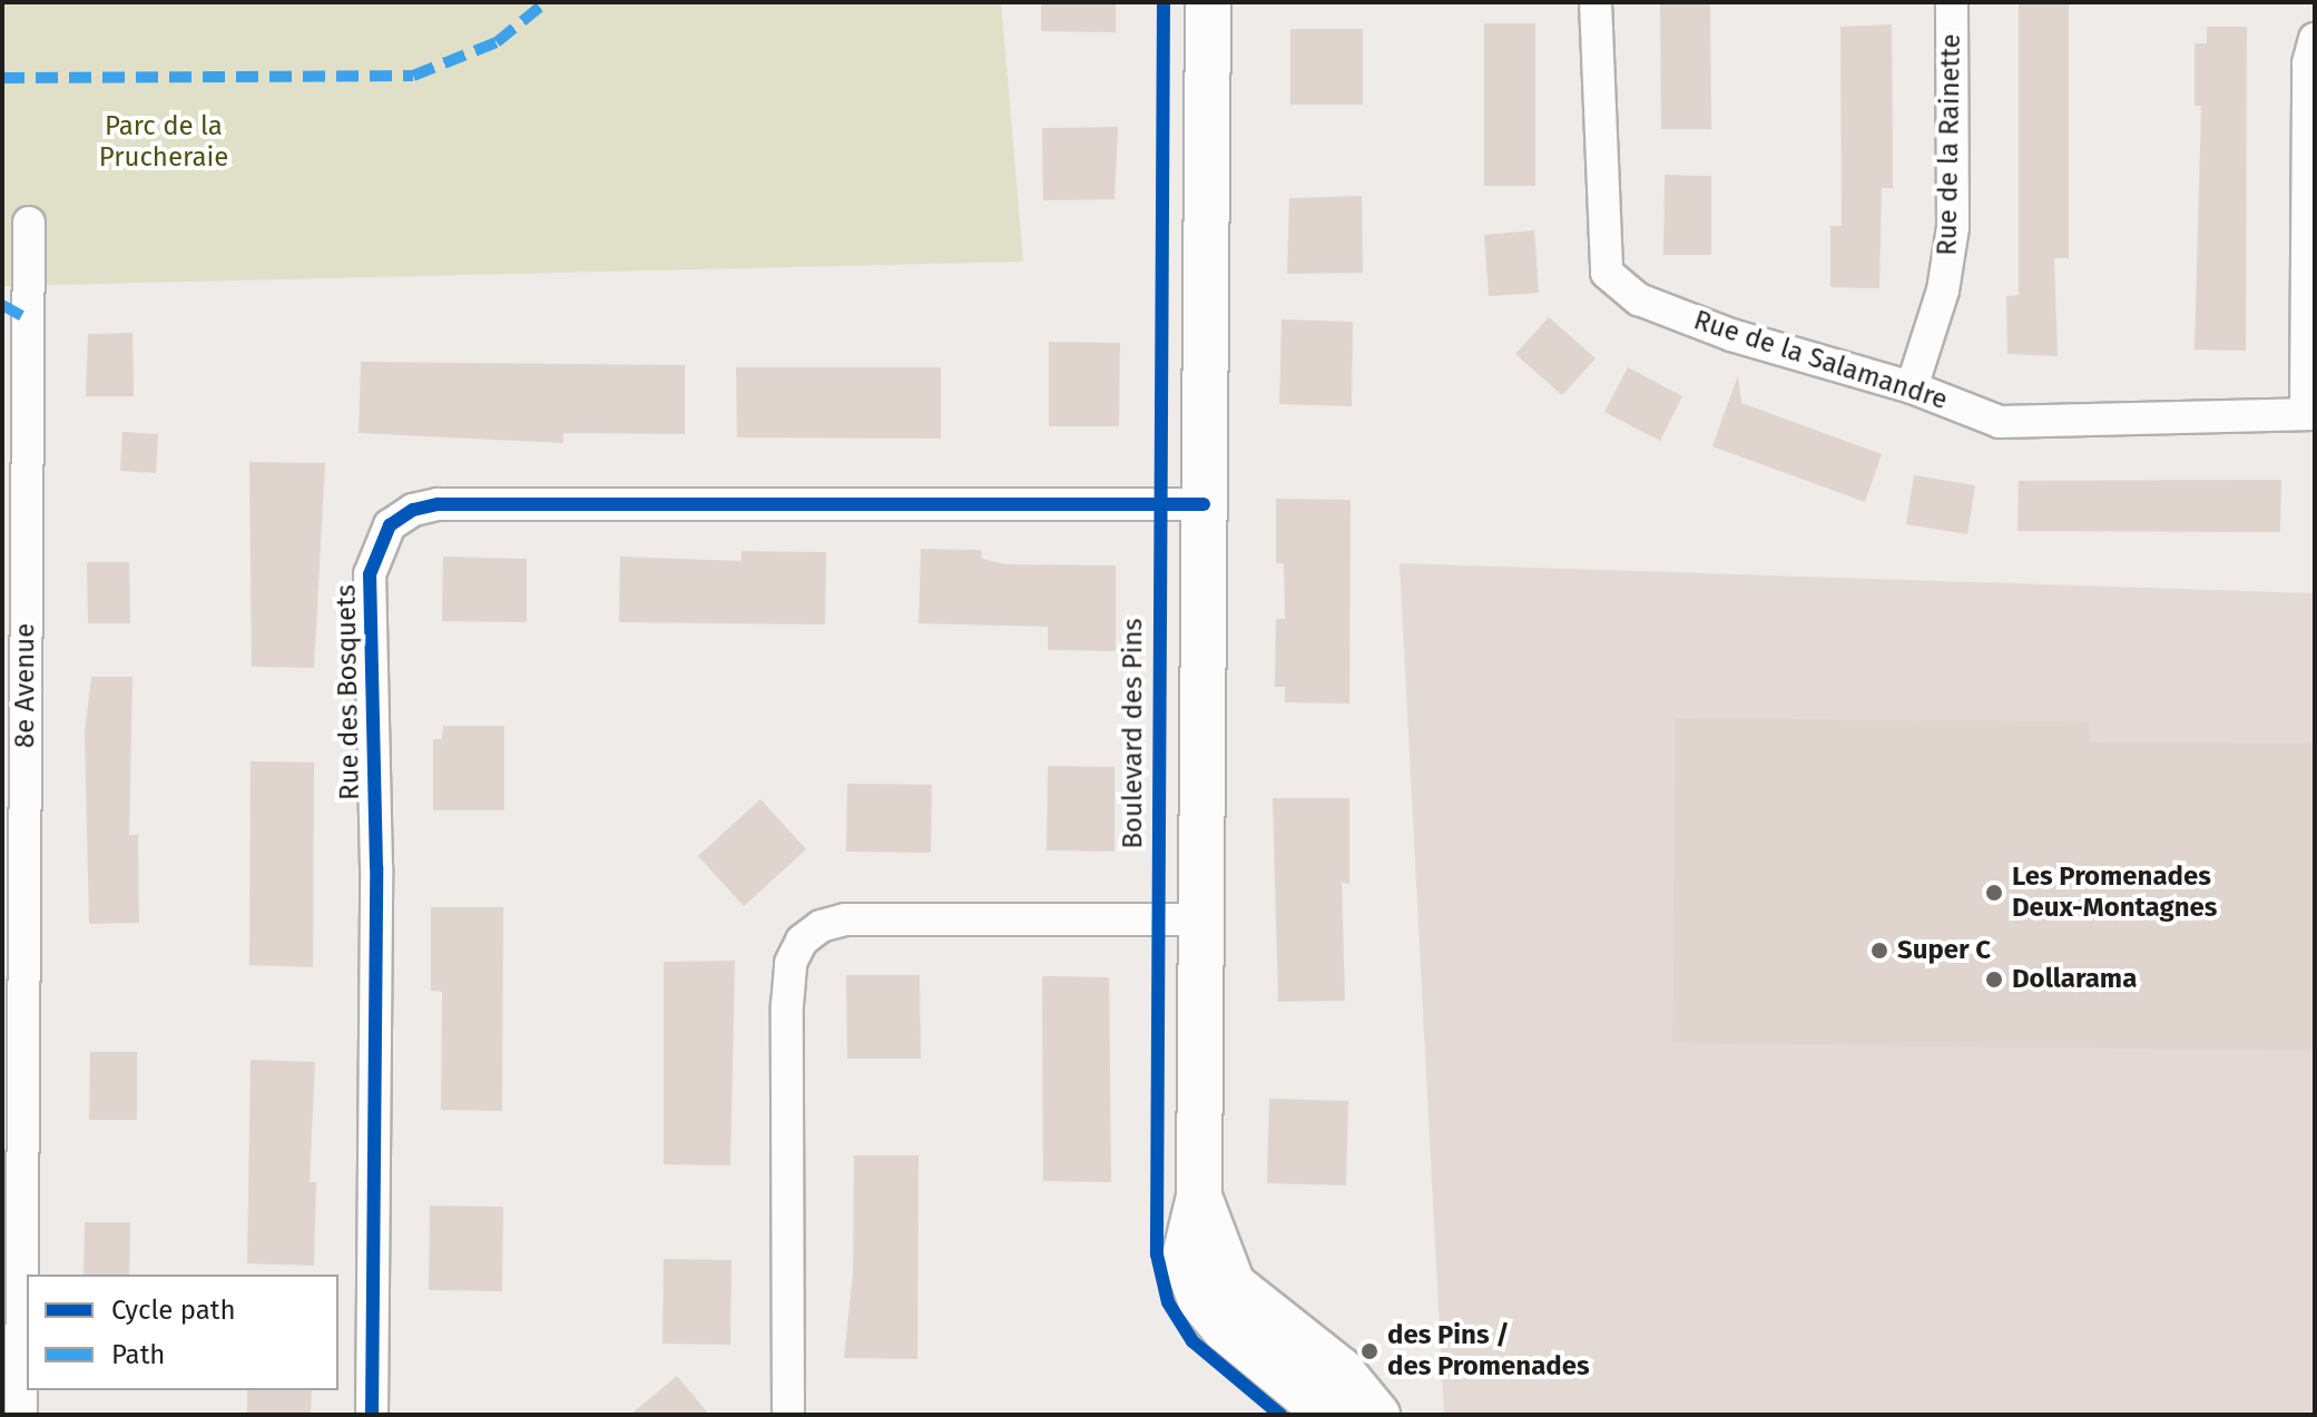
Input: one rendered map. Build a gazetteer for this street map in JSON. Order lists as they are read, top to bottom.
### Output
{
  "streets": {
    "street": [
      "Rue de la Rainette",
      "Rue de la Salamandre",
      "8e Avenue",
      "Rue des Bosquets"
    ],
    "cycle path": ["Boulevard des Pins"]
  },
  "crossings": [
    ["Rue de la Rainette", "Rue de la Salamandre"]
  ],
  "parks": ["Parc de la Prucheraie"],
  "places": [
    "Les Promenades Deux-Montagnes",
    "Super C",
    "Dollarama",
    "des Pins / des Promenades"
  ],
  "legend": ["Cycle path", "Path"]
}
